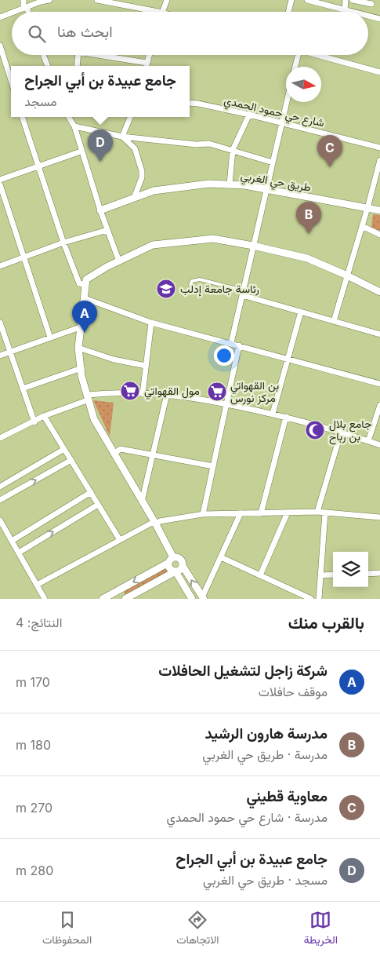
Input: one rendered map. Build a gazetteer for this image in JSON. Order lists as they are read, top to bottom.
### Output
{
  "streets": {
    "street": ["شارع حي حمود الحمدي", "طريق حي الغربي"]
  },
  "places": {
    "school or university": ["رئاسة جامعة إدلب"],
    "supermarket": ["مول القهواتي", "بن القهواتي مركز نورس"],
    "mosque": ["جامع بلال بن رباح"]
  },
  "north": "right",
  "page": {
    "search": "ابحث هنا",
    "popup": ["جامع عبيدة بن أبي الجراح", "مسجد"],
    "pins": [
      "D",
      "C",
      "B",
      "A"
    ],
    "heading": ["بالقرب منك", "النتائج: 4"],
    "list": [
      {
        "mark": "A",
        "name": "شركة زاجل لتشغيل الحافلات",
        "note": "موقف حافلات",
        "value": "170 m"
      },
      {
        "mark": "B",
        "name": "مدرسة هارون الرشيد",
        "note": "مدرسة · طريق حي الغربي",
        "value": "180 m"
      },
      {
        "mark": "C",
        "name": "معاوية قطيني",
        "note": "مدرسة · شارع حي حمود الحمدي",
        "value": "270 m"
      },
      {
        "mark": "D",
        "name": "جامع عبيدة بن أبي الجراح",
        "note": "مسجد · طريق حي الغربي",
        "value": "280 m"
      }
    ],
    "nav": ["الخريطة", "الاتجاهات", "المحفوظات"]
  }
}
